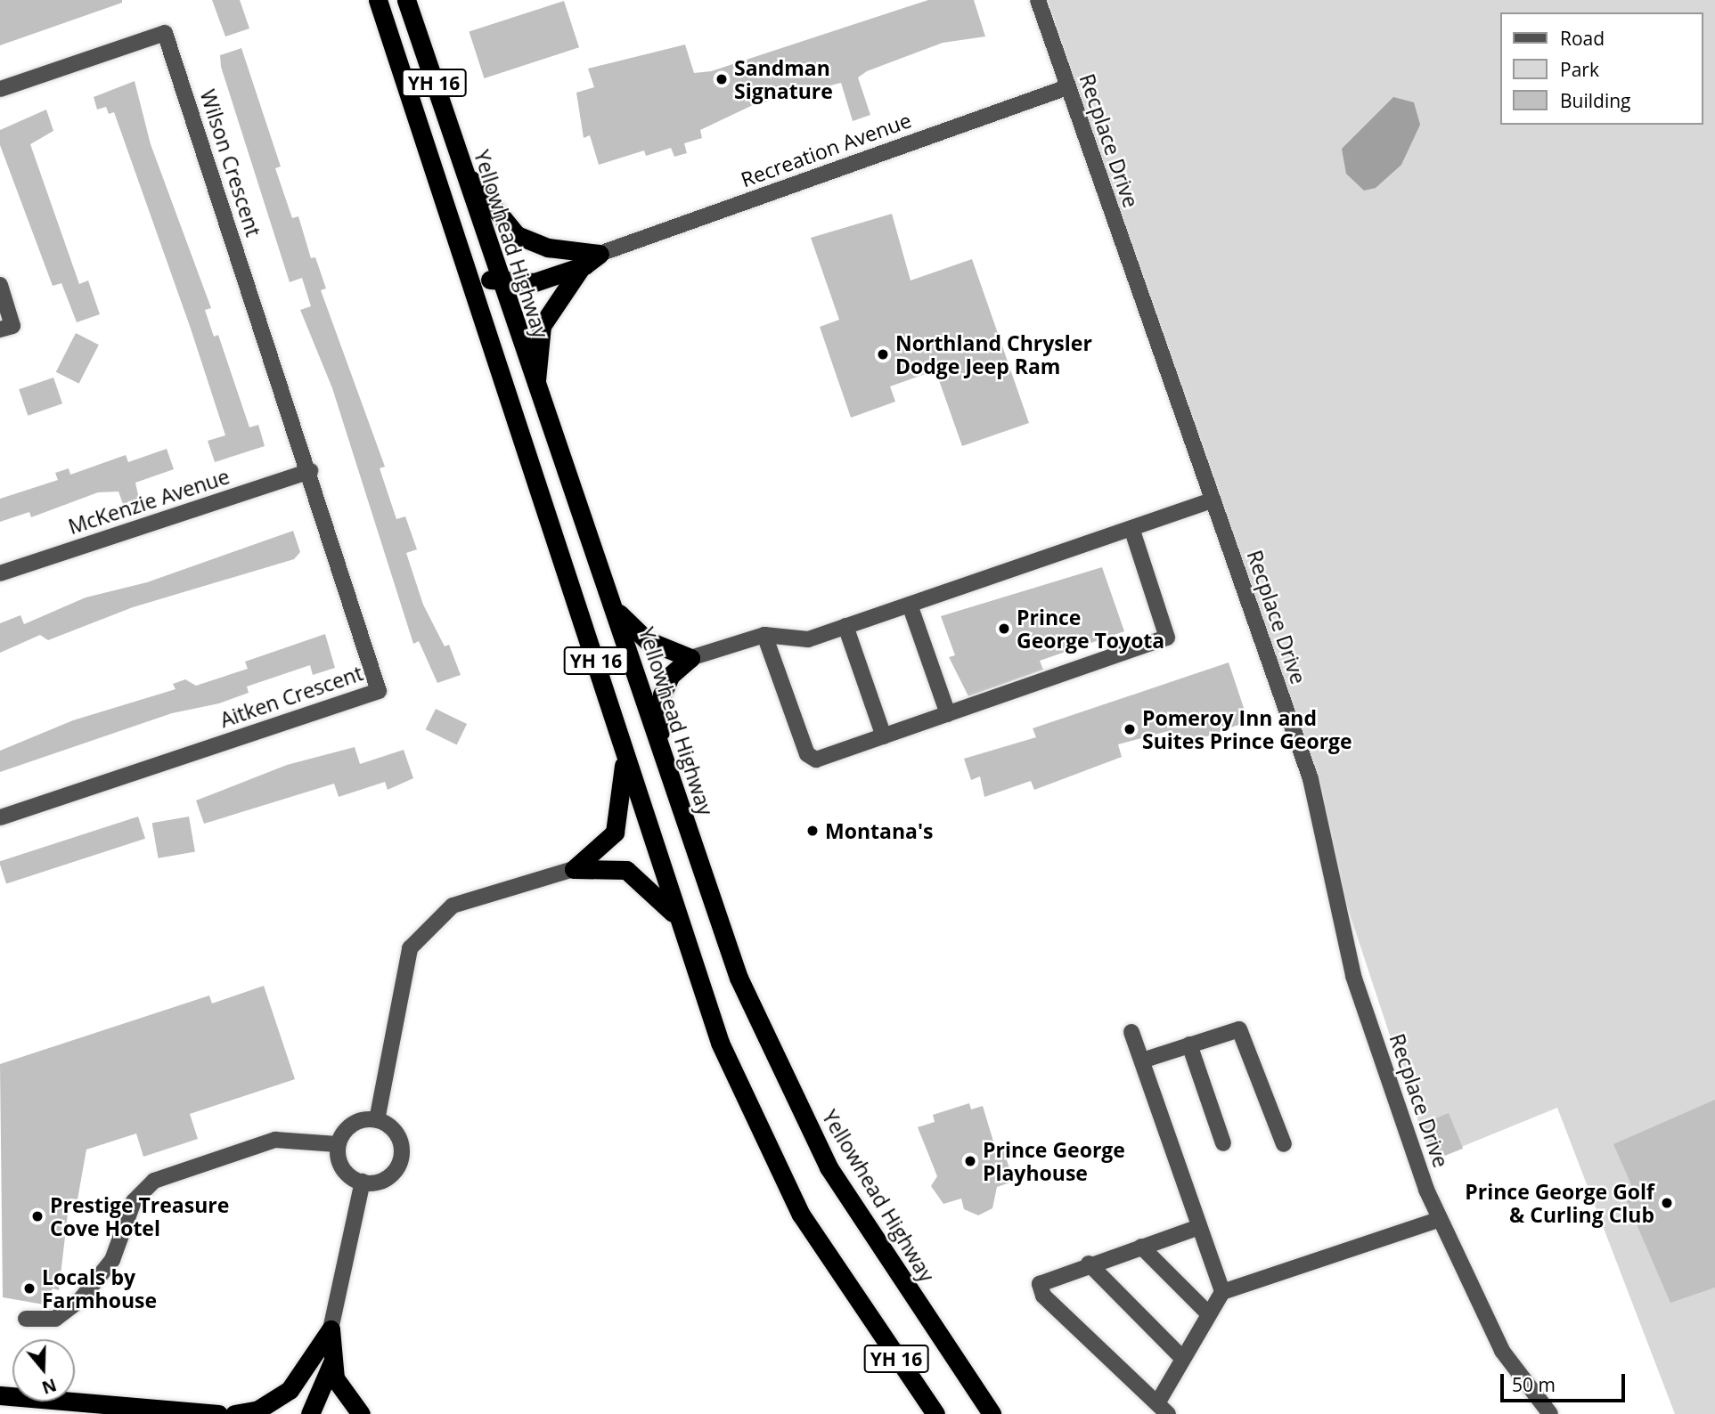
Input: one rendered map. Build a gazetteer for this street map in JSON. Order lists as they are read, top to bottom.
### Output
{
  "streets": {
    "highway": ["YH 16", "Yellowhead Highway"],
    "street": [
      "Recplace Drive",
      "Recreation Avenue",
      "Wilson Crescent",
      "McKenzie Avenue",
      "Aitken Crescent"
    ]
  },
  "crossings": [
    ["Recplace Drive", "Recreation Avenue"],
    ["Wilson Crescent", "McKenzie Avenue"],
    ["Wilson Crescent", "Aitken Crescent"],
    ["McKenzie Avenue", "Aitken Crescent"]
  ],
  "places": [
    "Sandman Signature",
    "Northland Chrysler Dodge Jeep Ram",
    "Prince George Toyota",
    "Pomeroy Inn and Suites Prince George",
    "Montana's",
    "Prince George Playhouse",
    "Prince George Golf & Curling Club",
    "Prestige Treasure Cove Hotel",
    "Locals by Farmhouse"
  ],
  "legend": ["Road", "Park", "Building"],
  "scale_bar": "50 m",
  "north": "bottom"
}
